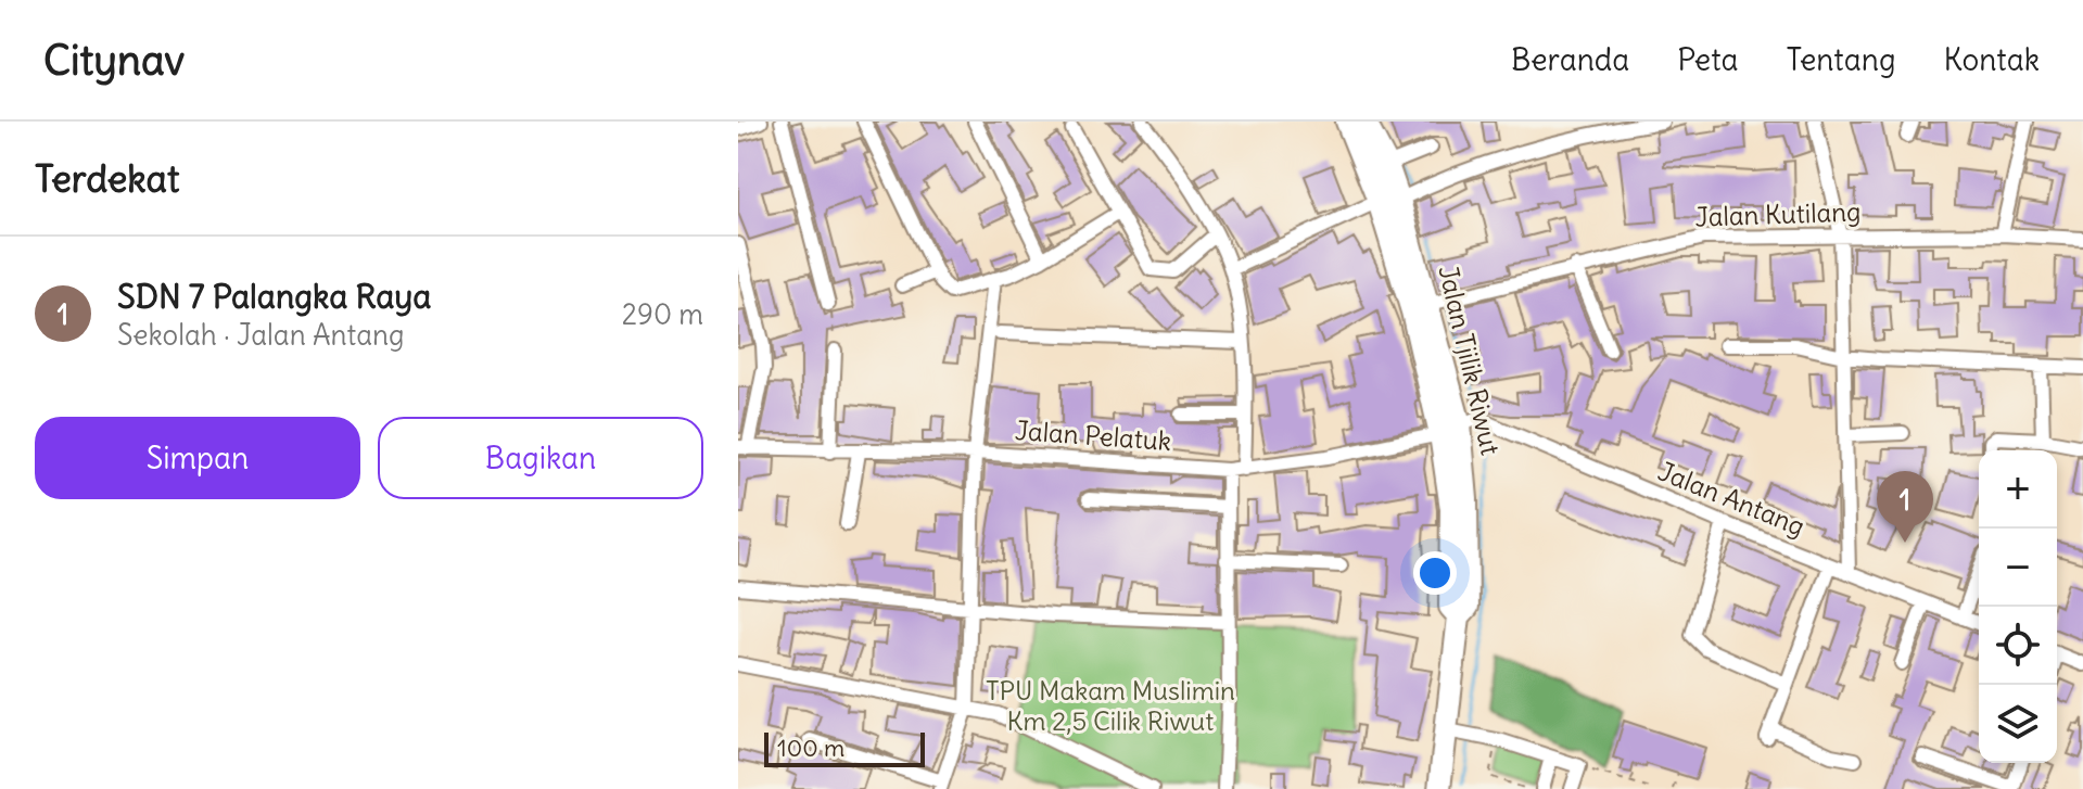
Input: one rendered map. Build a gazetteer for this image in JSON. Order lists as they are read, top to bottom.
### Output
{
  "streets": {
    "highway": ["Jalan Tjilik Riwut"],
    "street": ["Jalan Kutilang", "Jalan Pelatuk", "Jalan Antang"]
  },
  "crossings": [
    ["Jalan Kutilang", "Jalan Tjilik Riwut"],
    ["Jalan Tjilik Riwut", "Jalan Pelatuk"],
    ["Jalan Tjilik Riwut", "Jalan Antang"],
    ["Jalan Pelatuk", "Jalan Antang"]
  ],
  "parks": ["TPU Makam Muslimin Km 2,5 Cilik Riwut"],
  "scale_bar": "100 m",
  "page": {
    "header": "Citynav",
    "nav": [
      "Beranda",
      "Peta",
      "Tentang",
      "Kontak"
    ],
    "heading": "Terdekat",
    "list": [
      {
        "mark": "1",
        "name": "SDN 7 Palangka Raya",
        "note": "Sekolah · Jalan Antang",
        "value": "290 m"
      }
    ],
    "buttons": ["Simpan", "Bagikan"],
    "map_buttons": ["+", "−"],
    "pins": "1",
    "scale": "100 m"
  }
}
